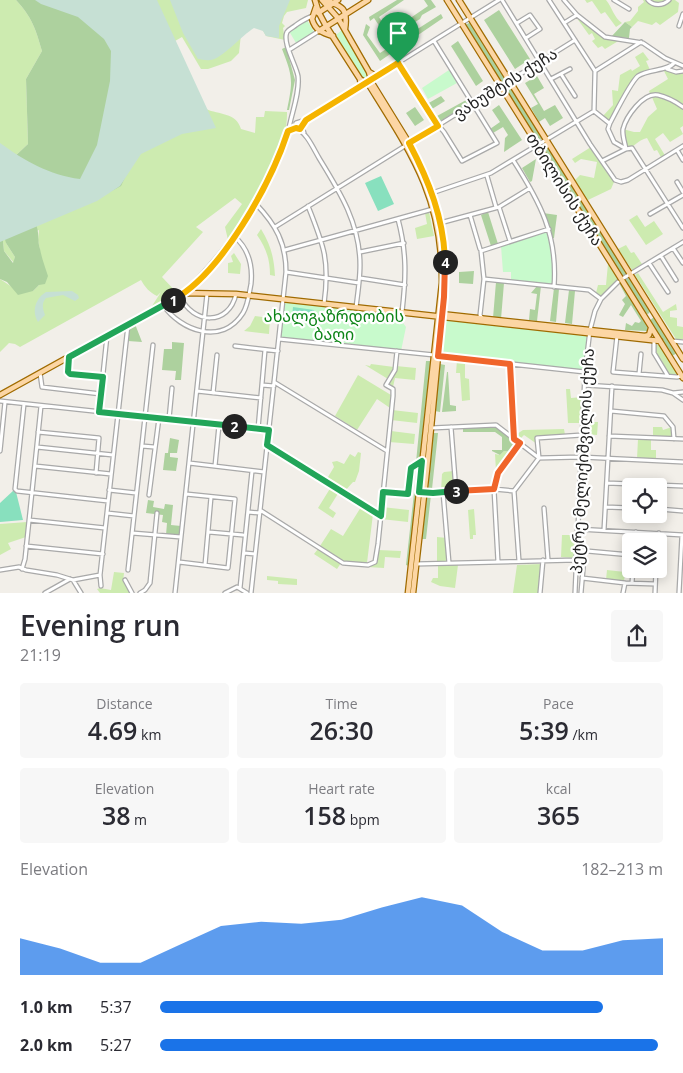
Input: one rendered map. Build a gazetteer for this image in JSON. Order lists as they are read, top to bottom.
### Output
{
  "streets": {
    "main road": ["თბილისის ქუჩა"],
    "street": ["ვახუშტის ქუჩა", "პეტრე მელიქიშვილის ქუჩა"]
  },
  "crossings": [
    ["ვახუშტის ქუჩა", "თბილისის ქუჩა"]
  ],
  "parks": ["ახალგაზრდობის ბაღი"],
  "page": {
    "pins": [
      "4",
      "1",
      "2",
      "3"
    ],
    "heading": ["Evening run", "21:19"],
    "stats": [
      ["Distance", "4.69 km"],
      ["Time", "26:30"],
      ["Pace", "5:39 /km"],
      ["Elevation", "38 m"],
      ["Heart rate", "158 bpm"],
      ["kcal", "365"]
    ],
    "chart": ["Elevation", "182–213 m"],
    "list": [
      {
        "name": "1.0 km",
        "note": "5:37"
      },
      {
        "name": "2.0 km",
        "note": "5:27"
      }
    ]
  }
}
